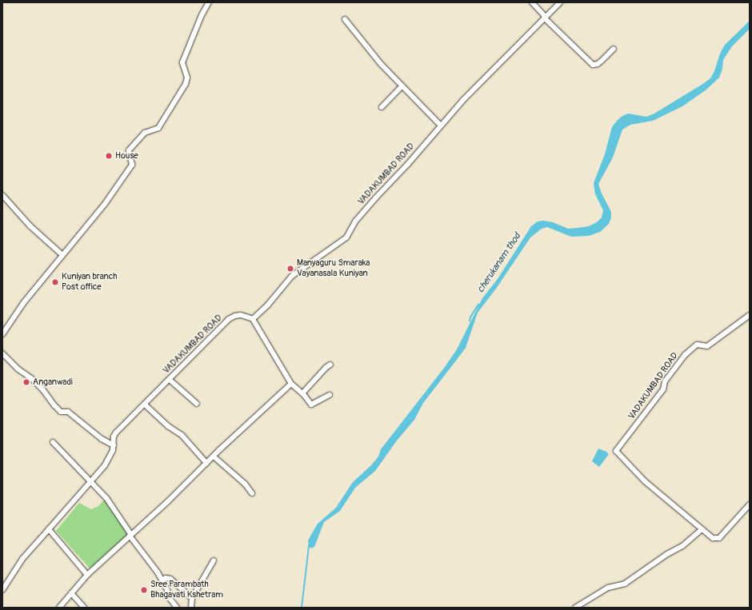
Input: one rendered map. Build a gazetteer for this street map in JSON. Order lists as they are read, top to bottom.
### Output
{
  "streets": {
    "street": ["VADAKUMBAD ROAD"]
  },
  "water": ["cherukanam thod"],
  "places": [
    "House",
    "Manyaguru Smaraka Vayanasala Kuniyan",
    "Kuniyan branch Post office",
    "Anganwadi",
    "Sree Parambath Bhagavati Kshetram"
  ]
}
